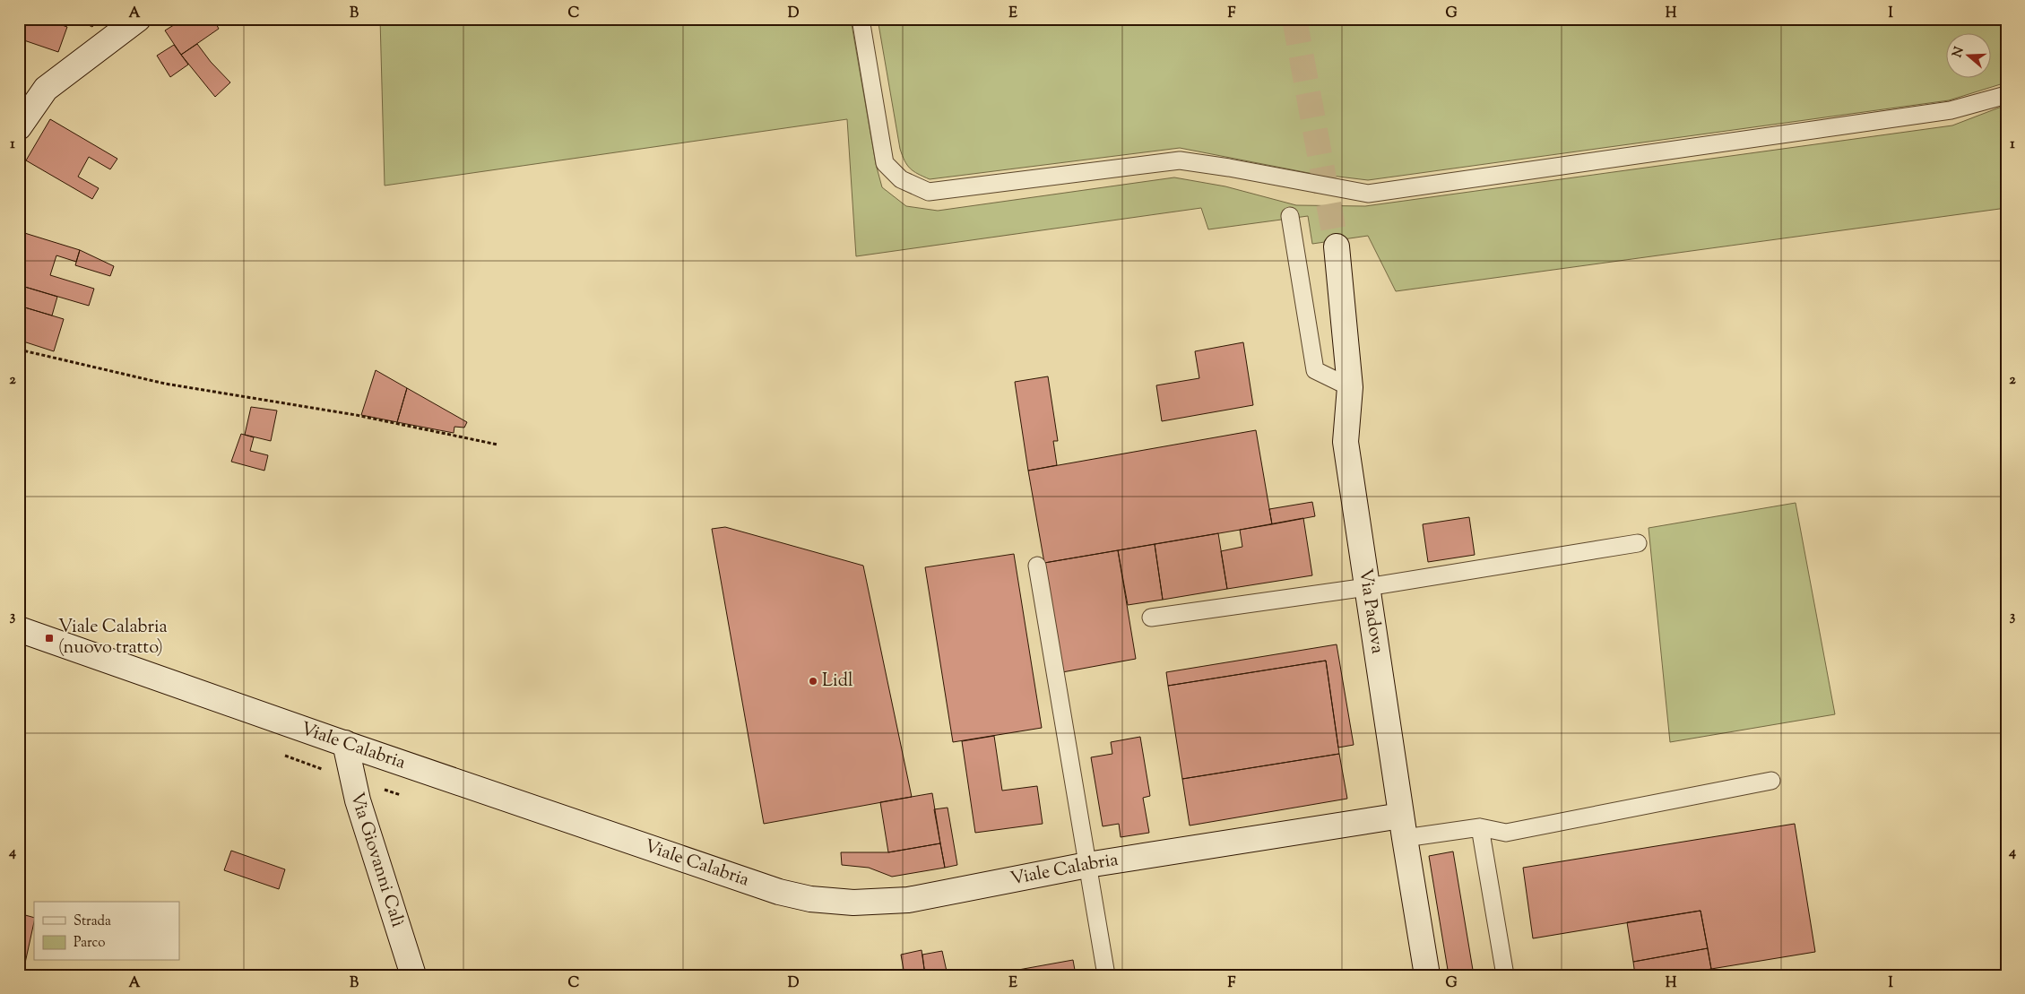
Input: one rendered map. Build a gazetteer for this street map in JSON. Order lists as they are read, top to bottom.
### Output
{
  "streets": {
    "main road": ["Via Padova", "Viale Calabria", "Via Giovanni Calì"]
  },
  "crossings": [
    ["Via Padova", "Viale Calabria"],
    ["Viale Calabria", "Via Giovanni Calì"]
  ],
  "places": {
    "transit": ["Viale Calabria (nuovo tratto)"],
    "other": ["Lidl"]
  },
  "legend": ["Strada", "Parco"],
  "north": "left",
  "grid": {
    "columns": [
      "A",
      "B",
      "C",
      "D",
      "E",
      "F",
      "G",
      "H",
      "I"
    ],
    "rows": [
      "1",
      "2",
      "3",
      "4"
    ]
  }
}
